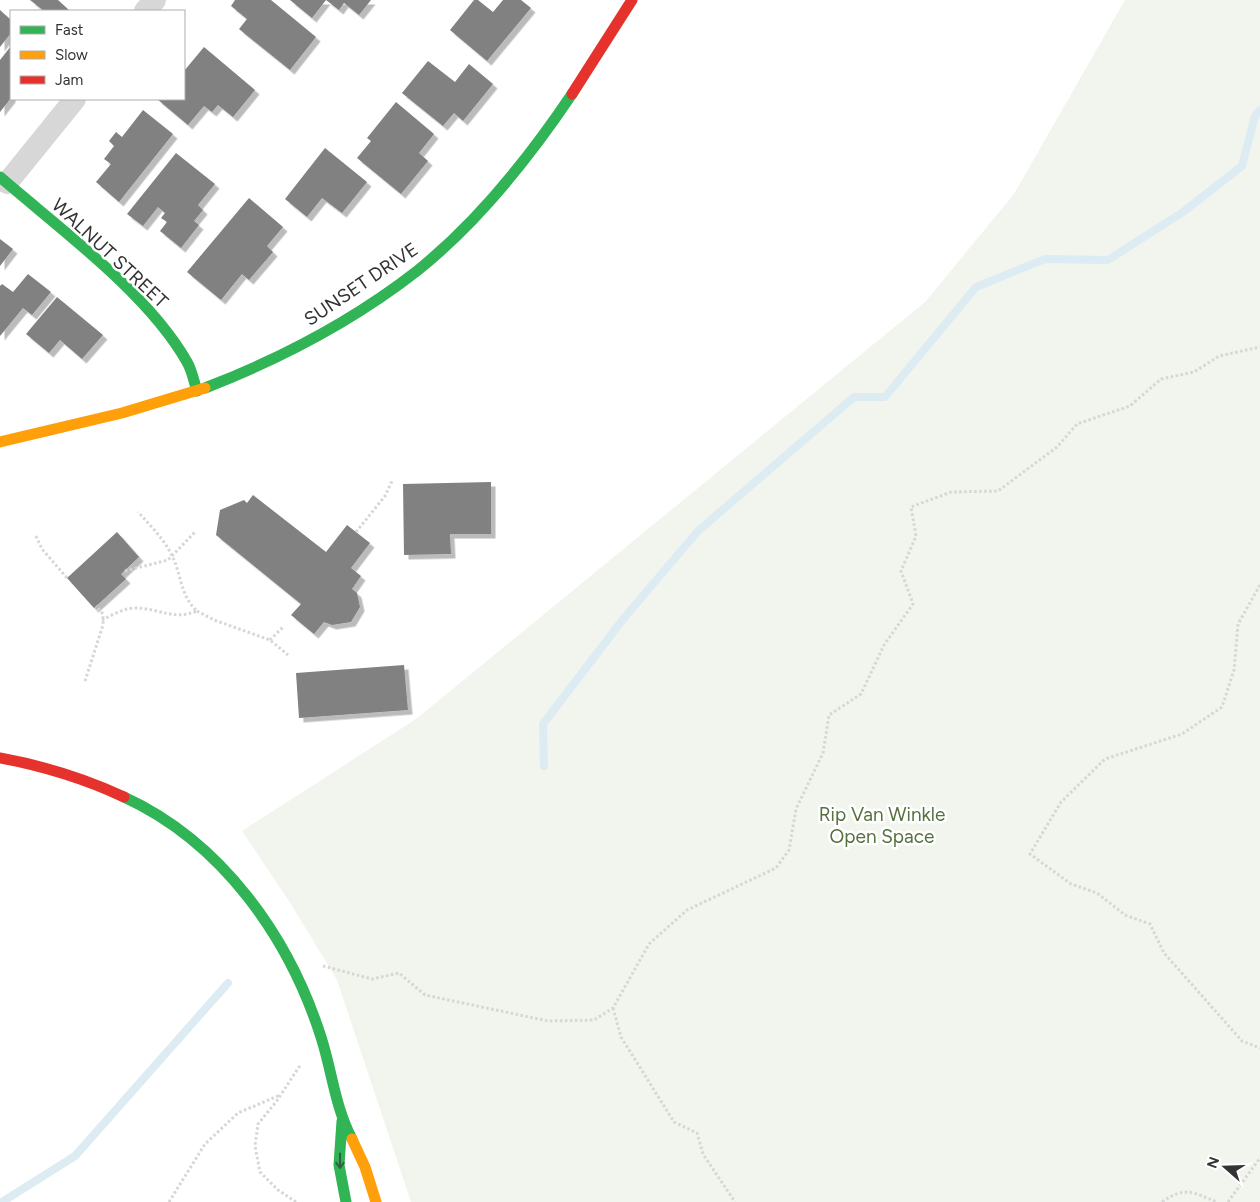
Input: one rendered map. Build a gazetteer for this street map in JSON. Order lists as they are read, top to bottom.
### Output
{
  "streets": {
    "main road": ["WALNUT STREET", "SUNSET DRIVE"]
  },
  "crossings": [
    ["WALNUT STREET", "SUNSET DRIVE"]
  ],
  "parks": ["Rip Van Winkle Open Space"],
  "legend": ["Fast", "Slow", "Jam"],
  "north": "left"
}
